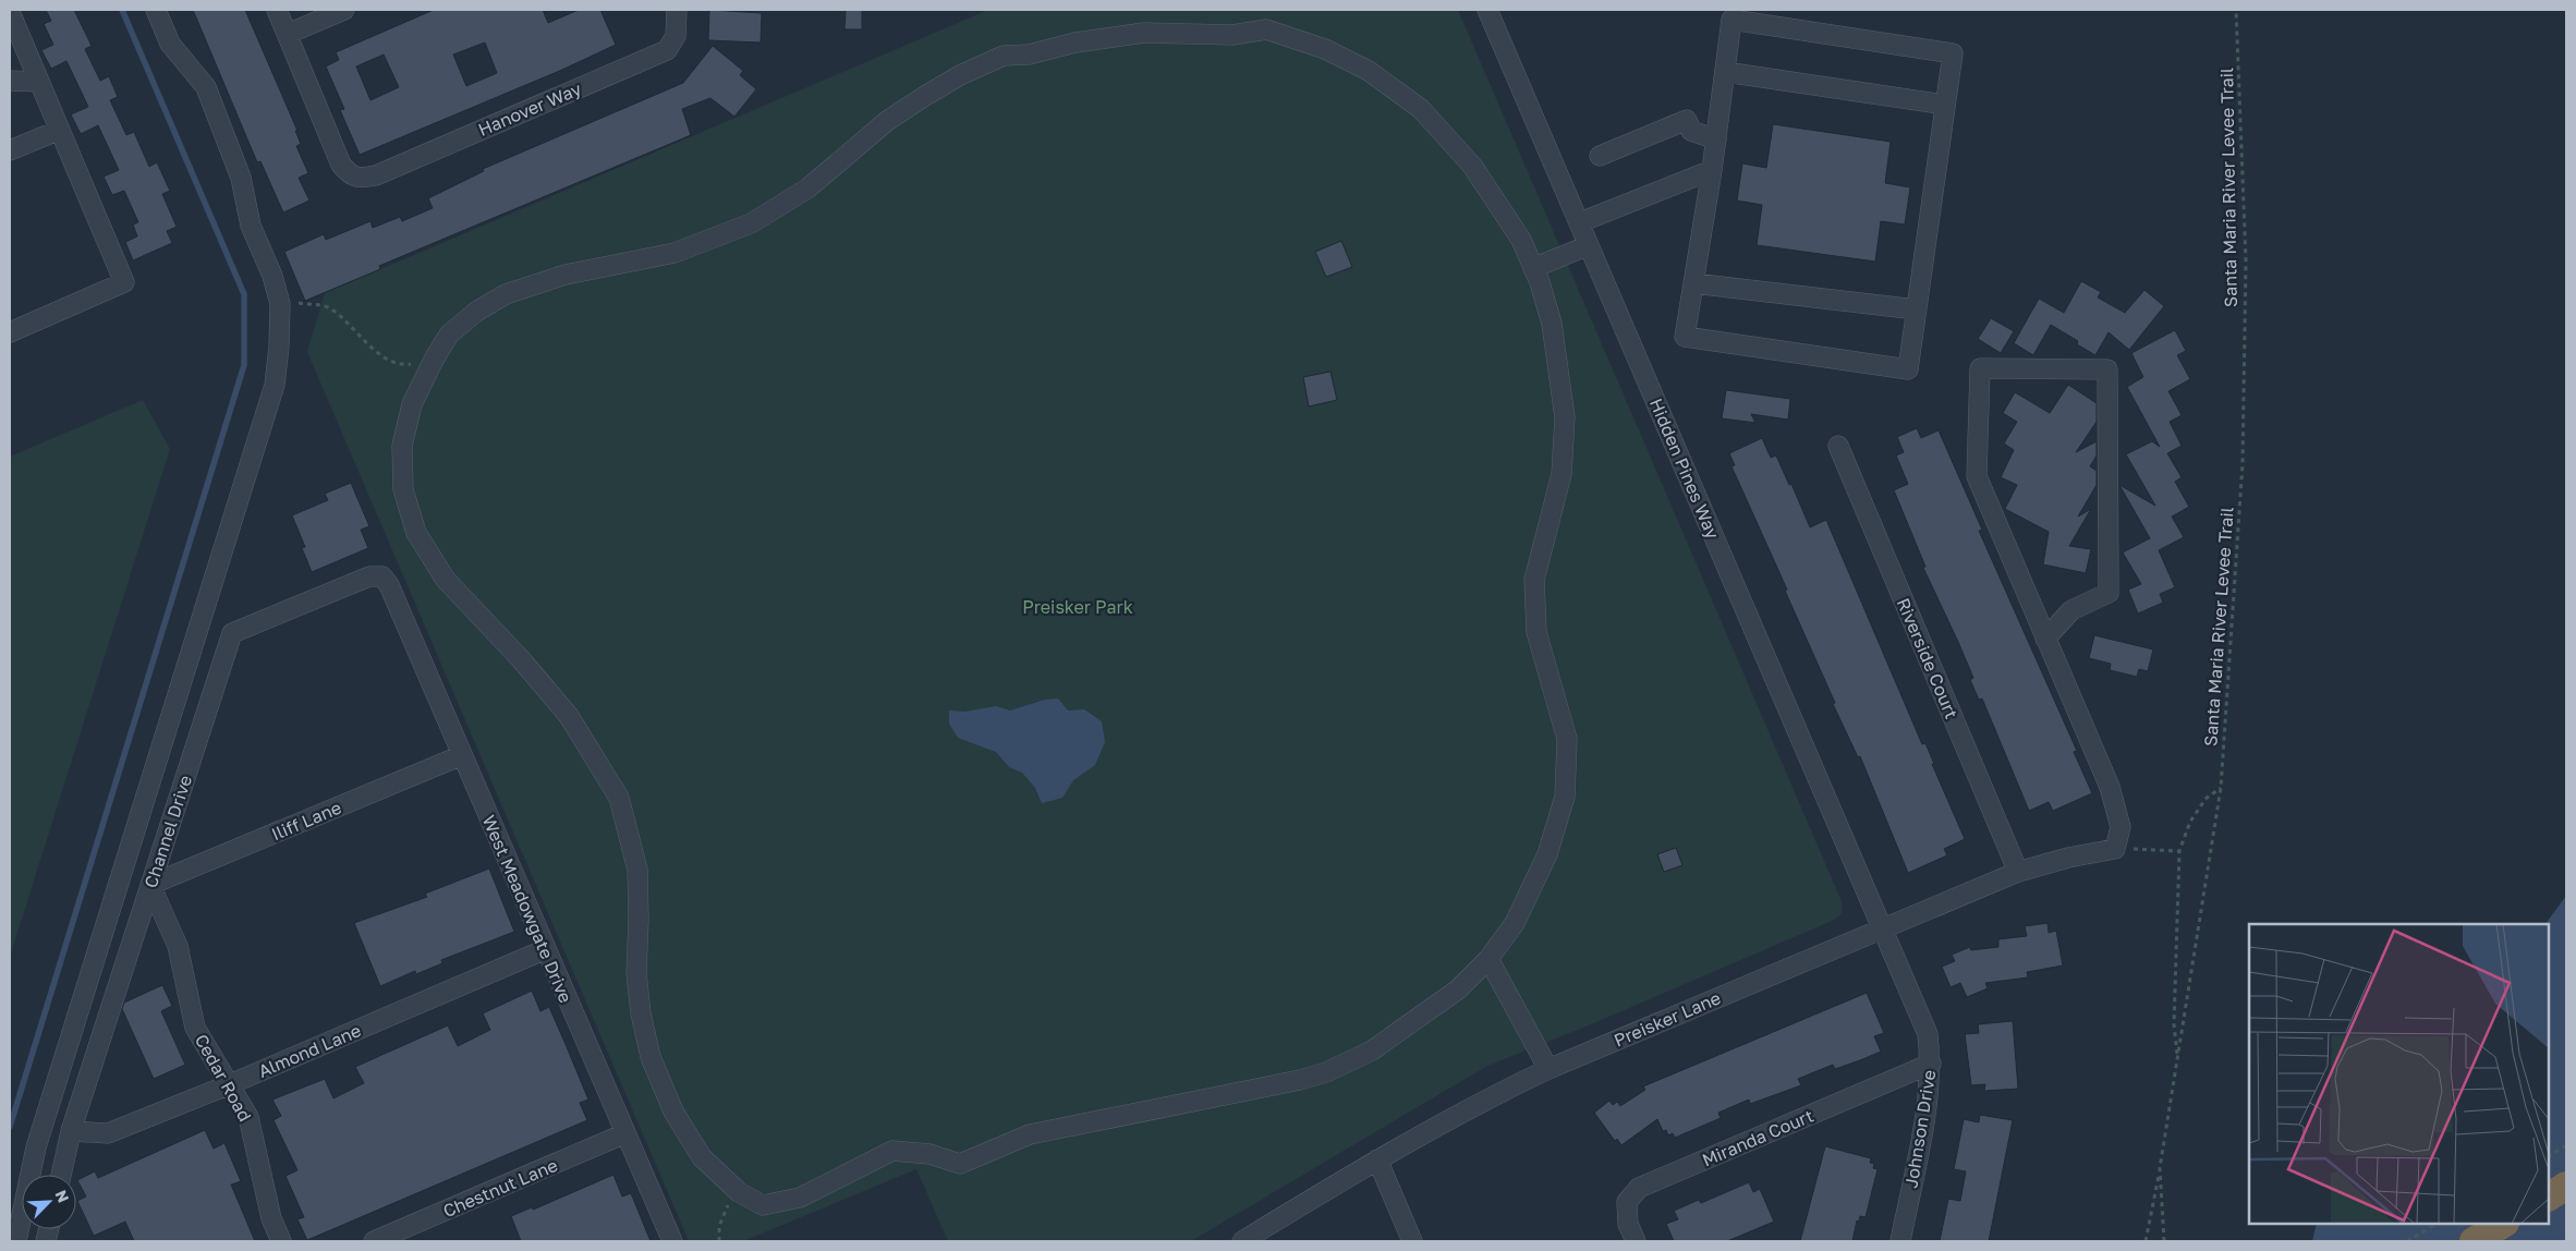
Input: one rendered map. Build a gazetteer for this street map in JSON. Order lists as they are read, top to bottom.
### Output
{
  "streets": {
    "street": [
      "Hanover Way",
      "Hidden Pines Way",
      "Riverside Court",
      "Iliff Lane",
      "Channel Drive",
      "West Meadowgate Drive",
      "Preisker Lane",
      "Almond Lane",
      "Cedar Road",
      "Johnson Drive",
      "Miranda Court",
      "Chestnut Lane"
    ],
    "path": ["Santa Maria River Levee Trail"]
  },
  "crossings": [
    ["Hidden Pines Way", "Preisker Lane"],
    ["Hidden Pines Way", "Johnson Drive"],
    ["Riverside Court", "Preisker Lane"],
    ["Iliff Lane", "Channel Drive"],
    ["Iliff Lane", "West Meadowgate Drive"],
    ["Iliff Lane", "Cedar Road"],
    ["Channel Drive", "West Meadowgate Drive"],
    ["Channel Drive", "Almond Lane"],
    ["Channel Drive", "Cedar Road"],
    ["West Meadowgate Drive", "Almond Lane"],
    ["West Meadowgate Drive", "Chestnut Lane"],
    ["Preisker Lane", "Johnson Drive"],
    ["Almond Lane", "Cedar Road"],
    ["Johnson Drive", "Miranda Court"]
  ],
  "parks": ["Preisker Park"],
  "north": "top right"
}
